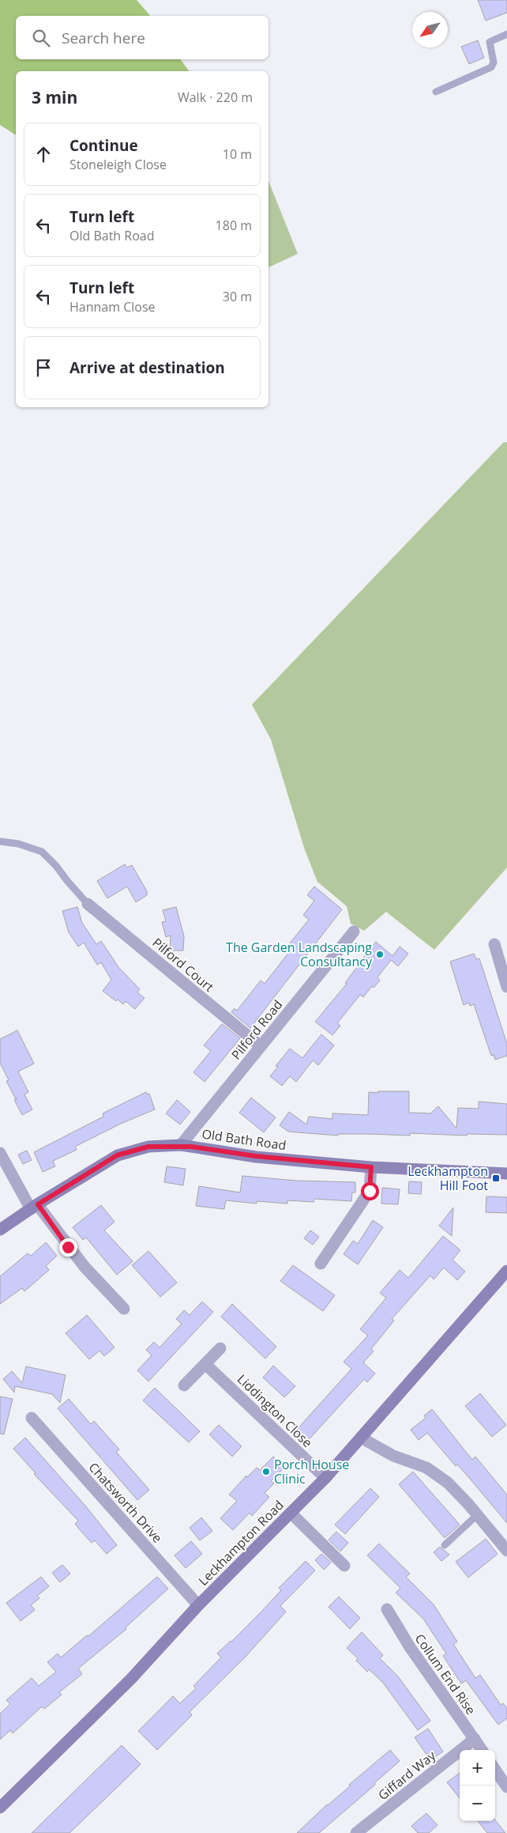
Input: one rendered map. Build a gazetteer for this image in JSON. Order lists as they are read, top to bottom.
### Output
{
  "streets": {
    "street": [
      "Pilford Court",
      "Pilford Road",
      "Old Bath Road",
      "Liddington Close",
      "Chatsworth Drive",
      "Leckhampton Road",
      "Collum End Rise",
      "Giffard Way"
    ]
  },
  "crossings": [
    ["Pilford Court", "Pilford Road"],
    ["Pilford Road", "Old Bath Road"],
    ["Liddington Close", "Leckhampton Road"],
    ["Chatsworth Drive", "Leckhampton Road"],
    ["Collum End Rise", "Giffard Way"]
  ],
  "places": {
    "other": ["The Garden Landscaping Consultancy", "Porch House Clinic"],
    "transit": ["Leckhampton Hill Foot"]
  },
  "north": "bottom left",
  "page": {
    "search": "Search here",
    "heading": ["3 min", "Walk · 220 m"],
    "list": [
      ["Continue", "Stoneleigh Close", "10 m"],
      ["Turn left", "Old Bath Road", "180 m"],
      ["Turn left", "Hannam Close", "30 m"],
      "Arrive at destination"
    ],
    "map_buttons": ["+", "−"]
  }
}
